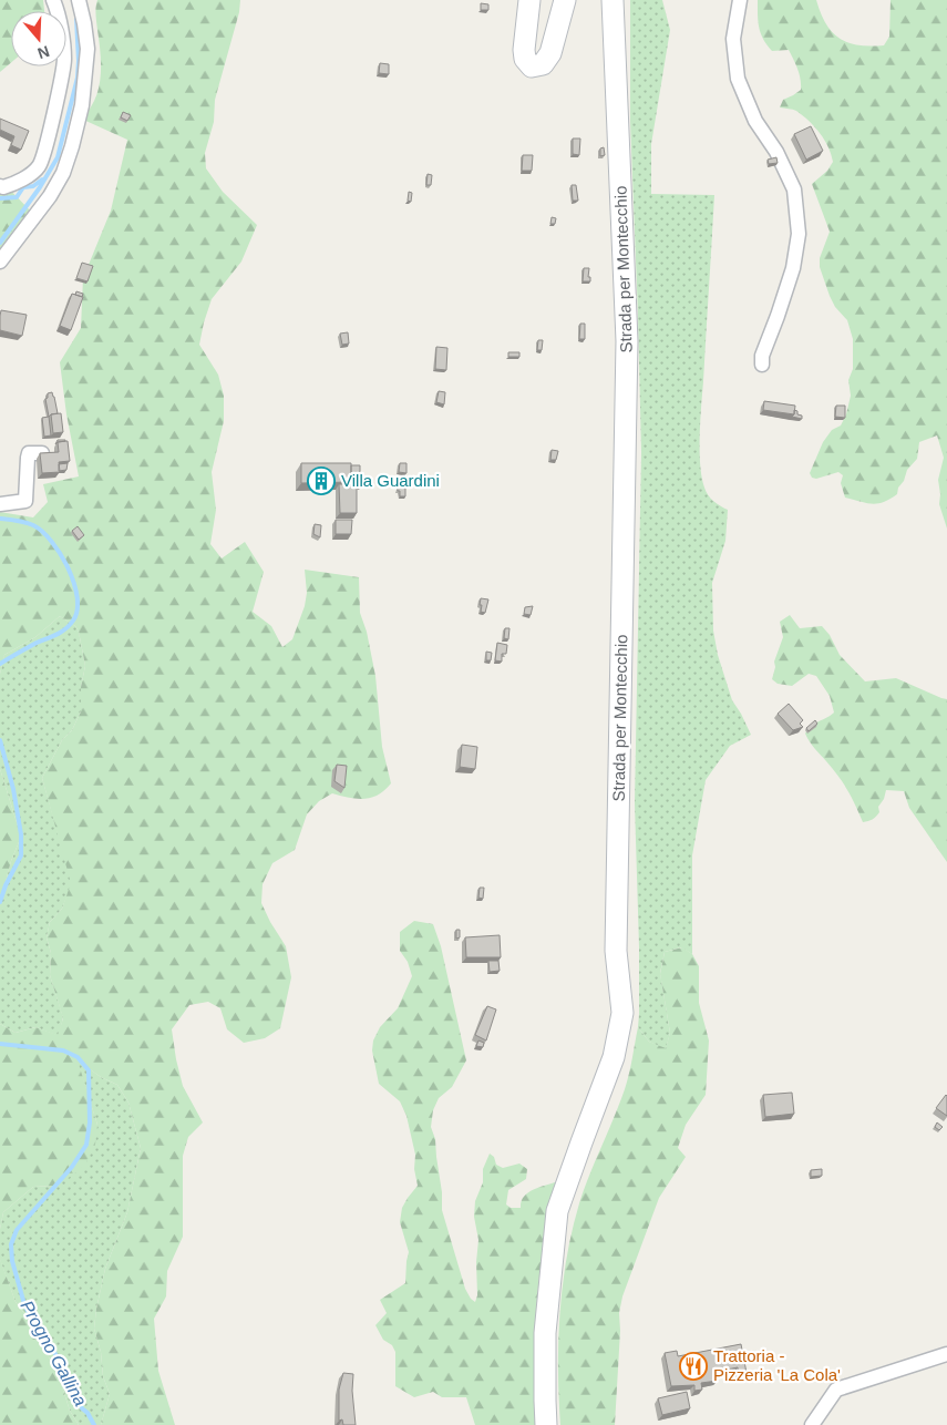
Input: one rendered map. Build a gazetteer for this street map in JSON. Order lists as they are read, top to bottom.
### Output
{
  "streets": {
    "street": ["Strada per Montecchio"]
  },
  "water": ["Progno Gallina"],
  "places": {
    "building": ["Villa Guardini"],
    "restaurant": ["Trattoria - Pizzeria 'La Cola'"]
  },
  "north": "bottom"
}
